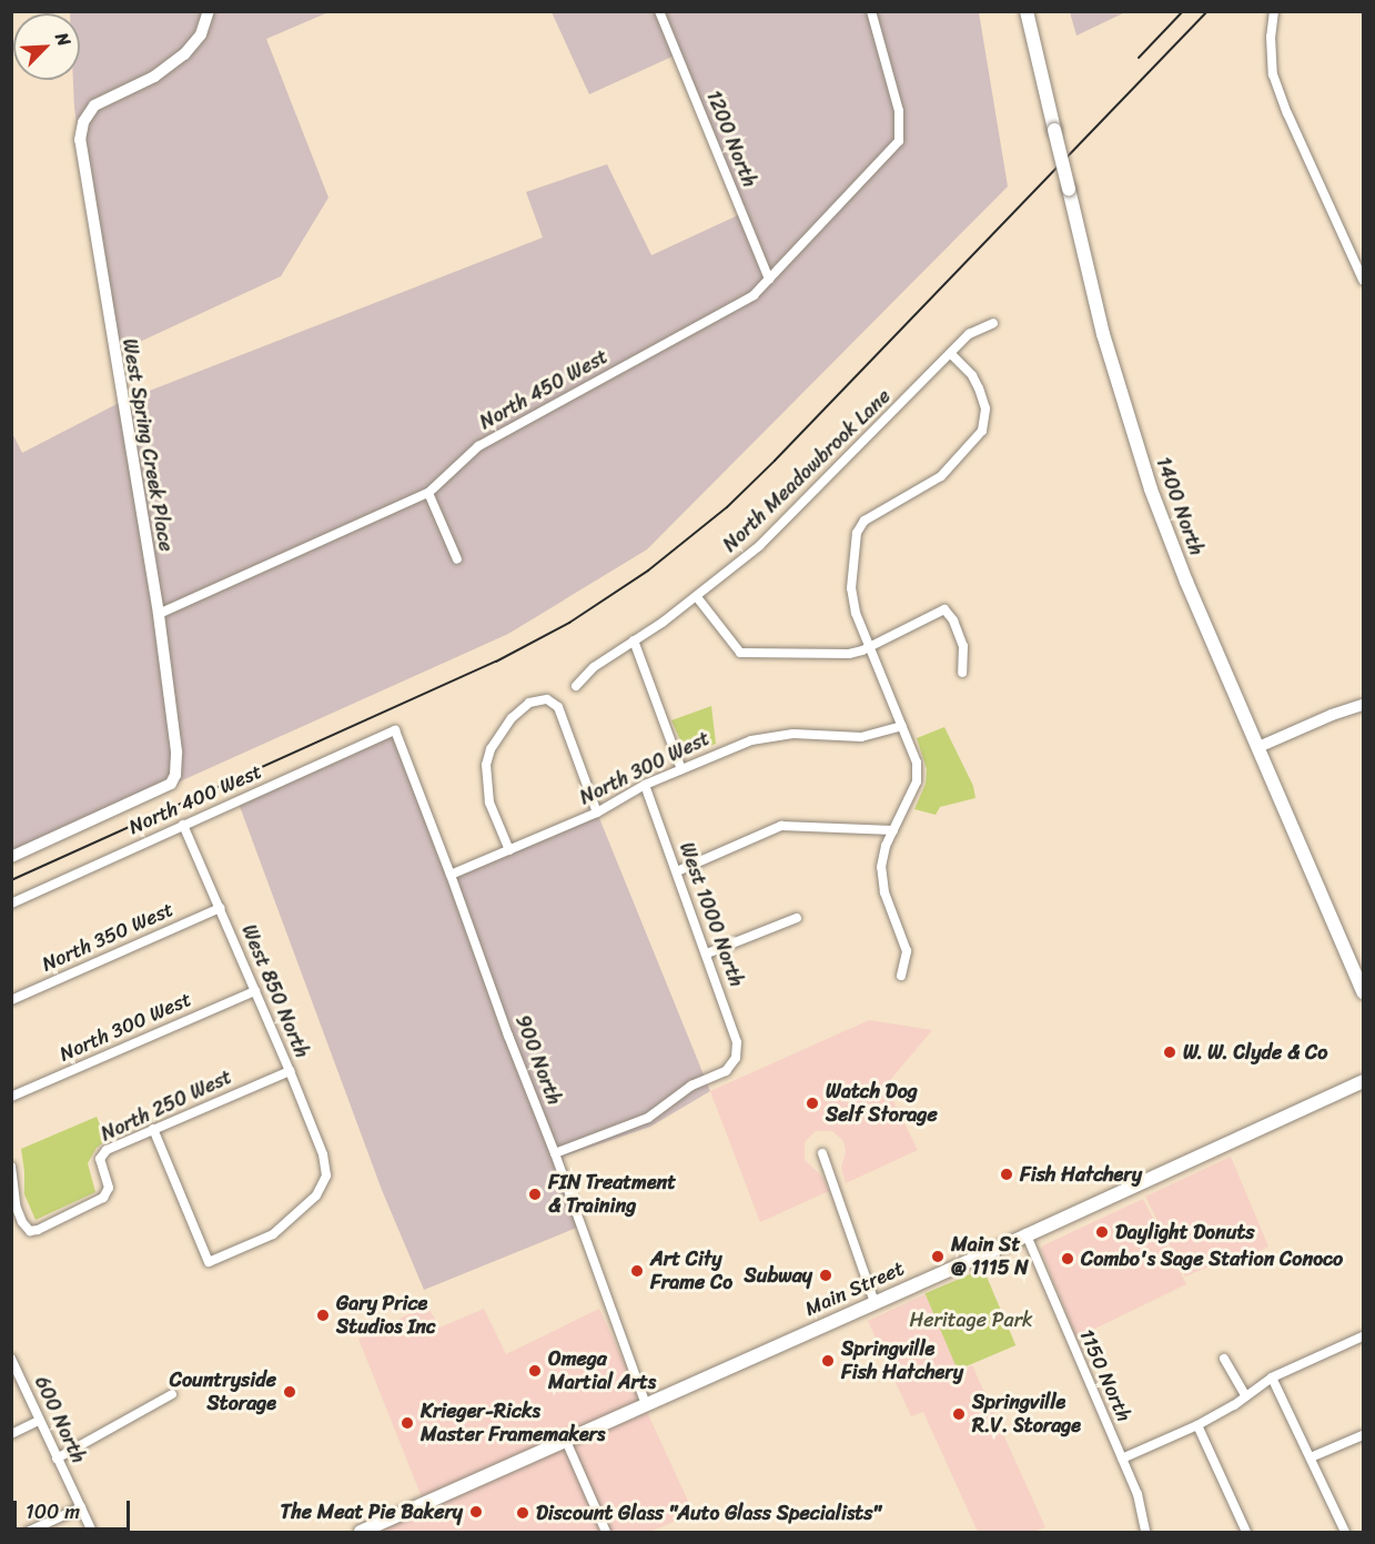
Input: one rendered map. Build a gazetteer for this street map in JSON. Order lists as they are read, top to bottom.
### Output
{
  "streets": {
    "main road": ["1400 North", "Main Street"],
    "street": [
      "1200 North",
      "North 450 West",
      "West Spring Creek Place",
      "North Meadowbrook Lane",
      "North 300 West",
      "North 400 West",
      "West 1000 North",
      "North 350 West",
      "West 850 North",
      "900 North",
      "North 250 West",
      "1150 North",
      "600 North"
    ]
  },
  "crossings": [
    ["1200 North", "North 450 West"],
    ["North 450 West", "West Spring Creek Place"],
    ["North 300 West", "West 1000 North"],
    ["North 300 West", "West 850 North"],
    ["North 300 West", "900 North"],
    ["North 400 West", "West 850 North"],
    ["North 400 West", "900 North"],
    ["West 1000 North", "900 North"],
    ["North 350 West", "West 850 North"],
    ["West 850 North", "North 250 West"],
    ["900 North", "Main Street"],
    ["Main Street", "1150 North"]
  ],
  "parks": ["Heritage Park"],
  "places": [
    "W. W. Clyde & Co",
    "Watch Dog Self Storage",
    "Fish Hatchery",
    "FIN Treatment & Training",
    "Daylight Donuts",
    "Main St @ 1115 N",
    "Combo's Sage Station Conoco",
    "Art City Frame Co",
    "Subway",
    "Gary Price Studios Inc",
    "Springville Fish Hatchery",
    "Omega Martial Arts",
    "Countryside Storage",
    "Springville R.V. Storage",
    "Krieger-Ricks Master Framemakers",
    "The Meat Pie Bakery",
    "Discount Glass \"Auto Glass Specialists\""
  ],
  "scale_bar": "100 m",
  "north": "top right"
}
